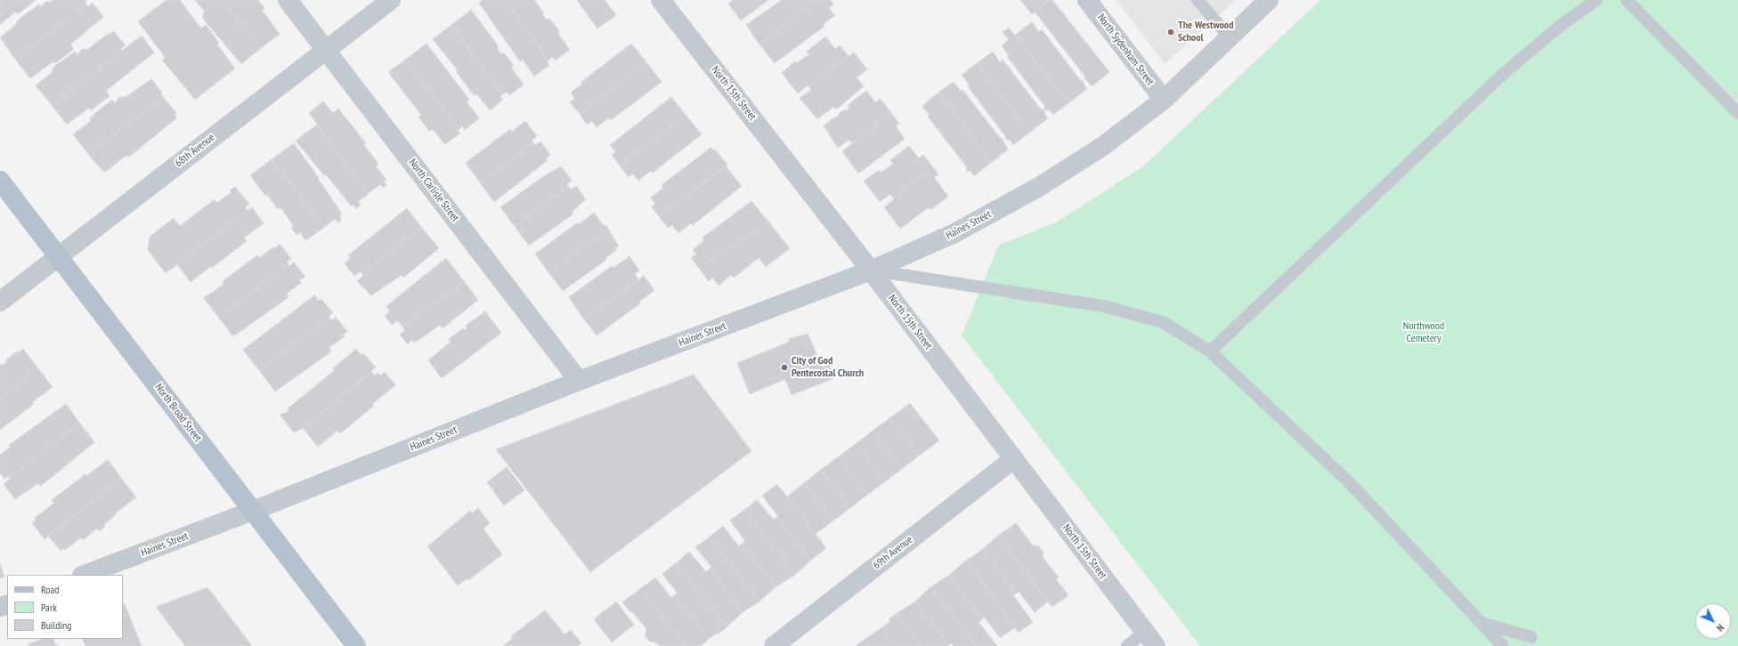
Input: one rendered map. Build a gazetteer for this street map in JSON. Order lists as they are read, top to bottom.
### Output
{
  "streets": {
    "main road": ["North Broad Street"],
    "street": [
      "North Sydenham Street",
      "North 15th Street",
      "68th Avenue",
      "North Carlisle Street",
      "Haines Street",
      "69th Avenue"
    ]
  },
  "crossings": [
    ["North Sydenham Street", "Haines Street"],
    ["North 15th Street", "Haines Street"],
    ["North 15th Street", "69th Avenue"],
    ["68th Avenue", "North Carlisle Street"],
    ["68th Avenue", "North Broad Street"],
    ["North Carlisle Street", "Haines Street"],
    ["Haines Street", "North Broad Street"]
  ],
  "parks": ["Northwood Cemetery"],
  "places": ["The Westwood School", "City of God Pentecostal Church"],
  "legend": ["Road", "Park", "Building"],
  "north": "bottom right"
}
